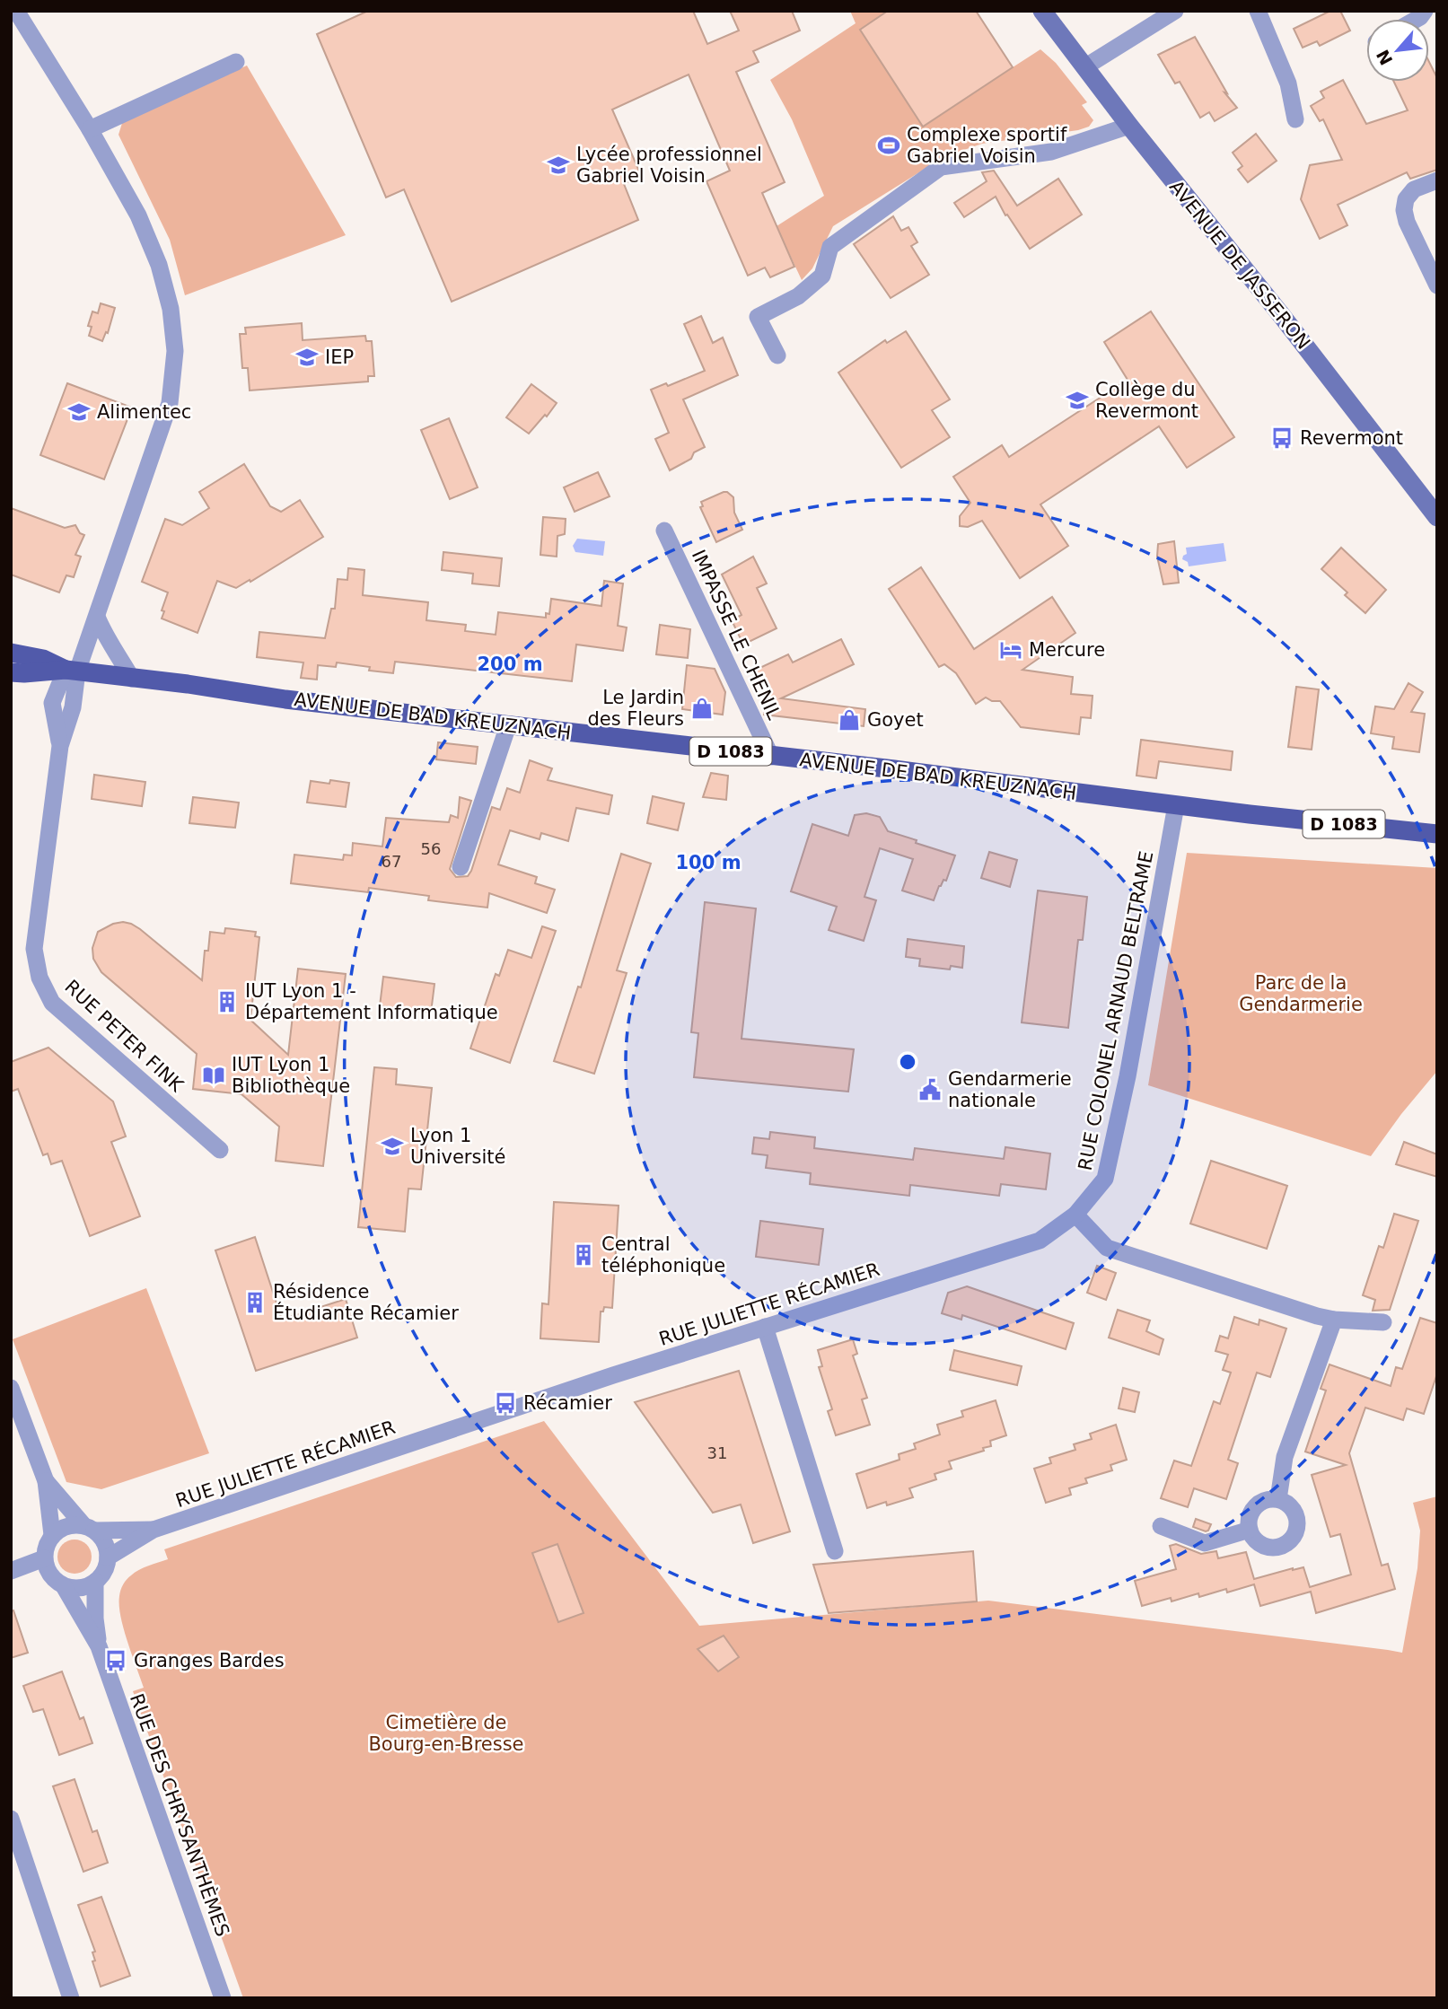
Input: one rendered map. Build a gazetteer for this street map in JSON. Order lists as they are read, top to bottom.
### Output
{
  "streets": {
    "main road": ["AVENUE DE JASSERON", "AVENUE DE BAD KREUZNACH", "D 1083"],
    "street": [
      "IMPASSE LE CHENIL",
      "RUE COLONEL ARNAUD BELTRAME",
      "RUE PETER FINK",
      "RUE JULIETTE RÉCAMIER",
      "RUE DES CHRYSANTHÈMES"
    ]
  },
  "crossings": [
    ["IMPASSE LE CHENIL", "AVENUE DE BAD KREUZNACH"],
    ["AVENUE DE BAD KREUZNACH", "RUE COLONEL ARNAUD BELTRAME"],
    ["AVENUE DE BAD KREUZNACH", "RUE PETER FINK"],
    ["RUE COLONEL ARNAUD BELTRAME", "RUE JULIETTE RÉCAMIER"],
    ["RUE JULIETTE RÉCAMIER", "RUE DES CHRYSANTHÈMES"]
  ],
  "parks": ["Parc de la Gendarmerie", "Cimetière de Bourg-en-Bresse"],
  "places": {
    "sports": ["Complexe sportif Gabriel Voisin"],
    "school or university": [
      "Lycée professionnel Gabriel Voisin",
      "IEP",
      "Collège du Revermont",
      "Alimentec",
      "Lyon 1 Université"
    ],
    "bus stop": ["Revermont", "Récamier", "Granges Bardes"],
    "hotel": ["Mercure"],
    "shop": ["Le Jardin des Fleurs", "Goyet"],
    "building": ["IUT Lyon 1 - Département Informatique", "Central téléphonique", "Résidence Étudiante Récamier"],
    "library": ["IUT Lyon 1 Bibliothèque"],
    "public building": ["Gendarmerie nationale"]
  },
  "house_numbers": ["56", "67", "31"],
  "north": "bottom left",
  "rings": ["200 m", "100 m"]
}
